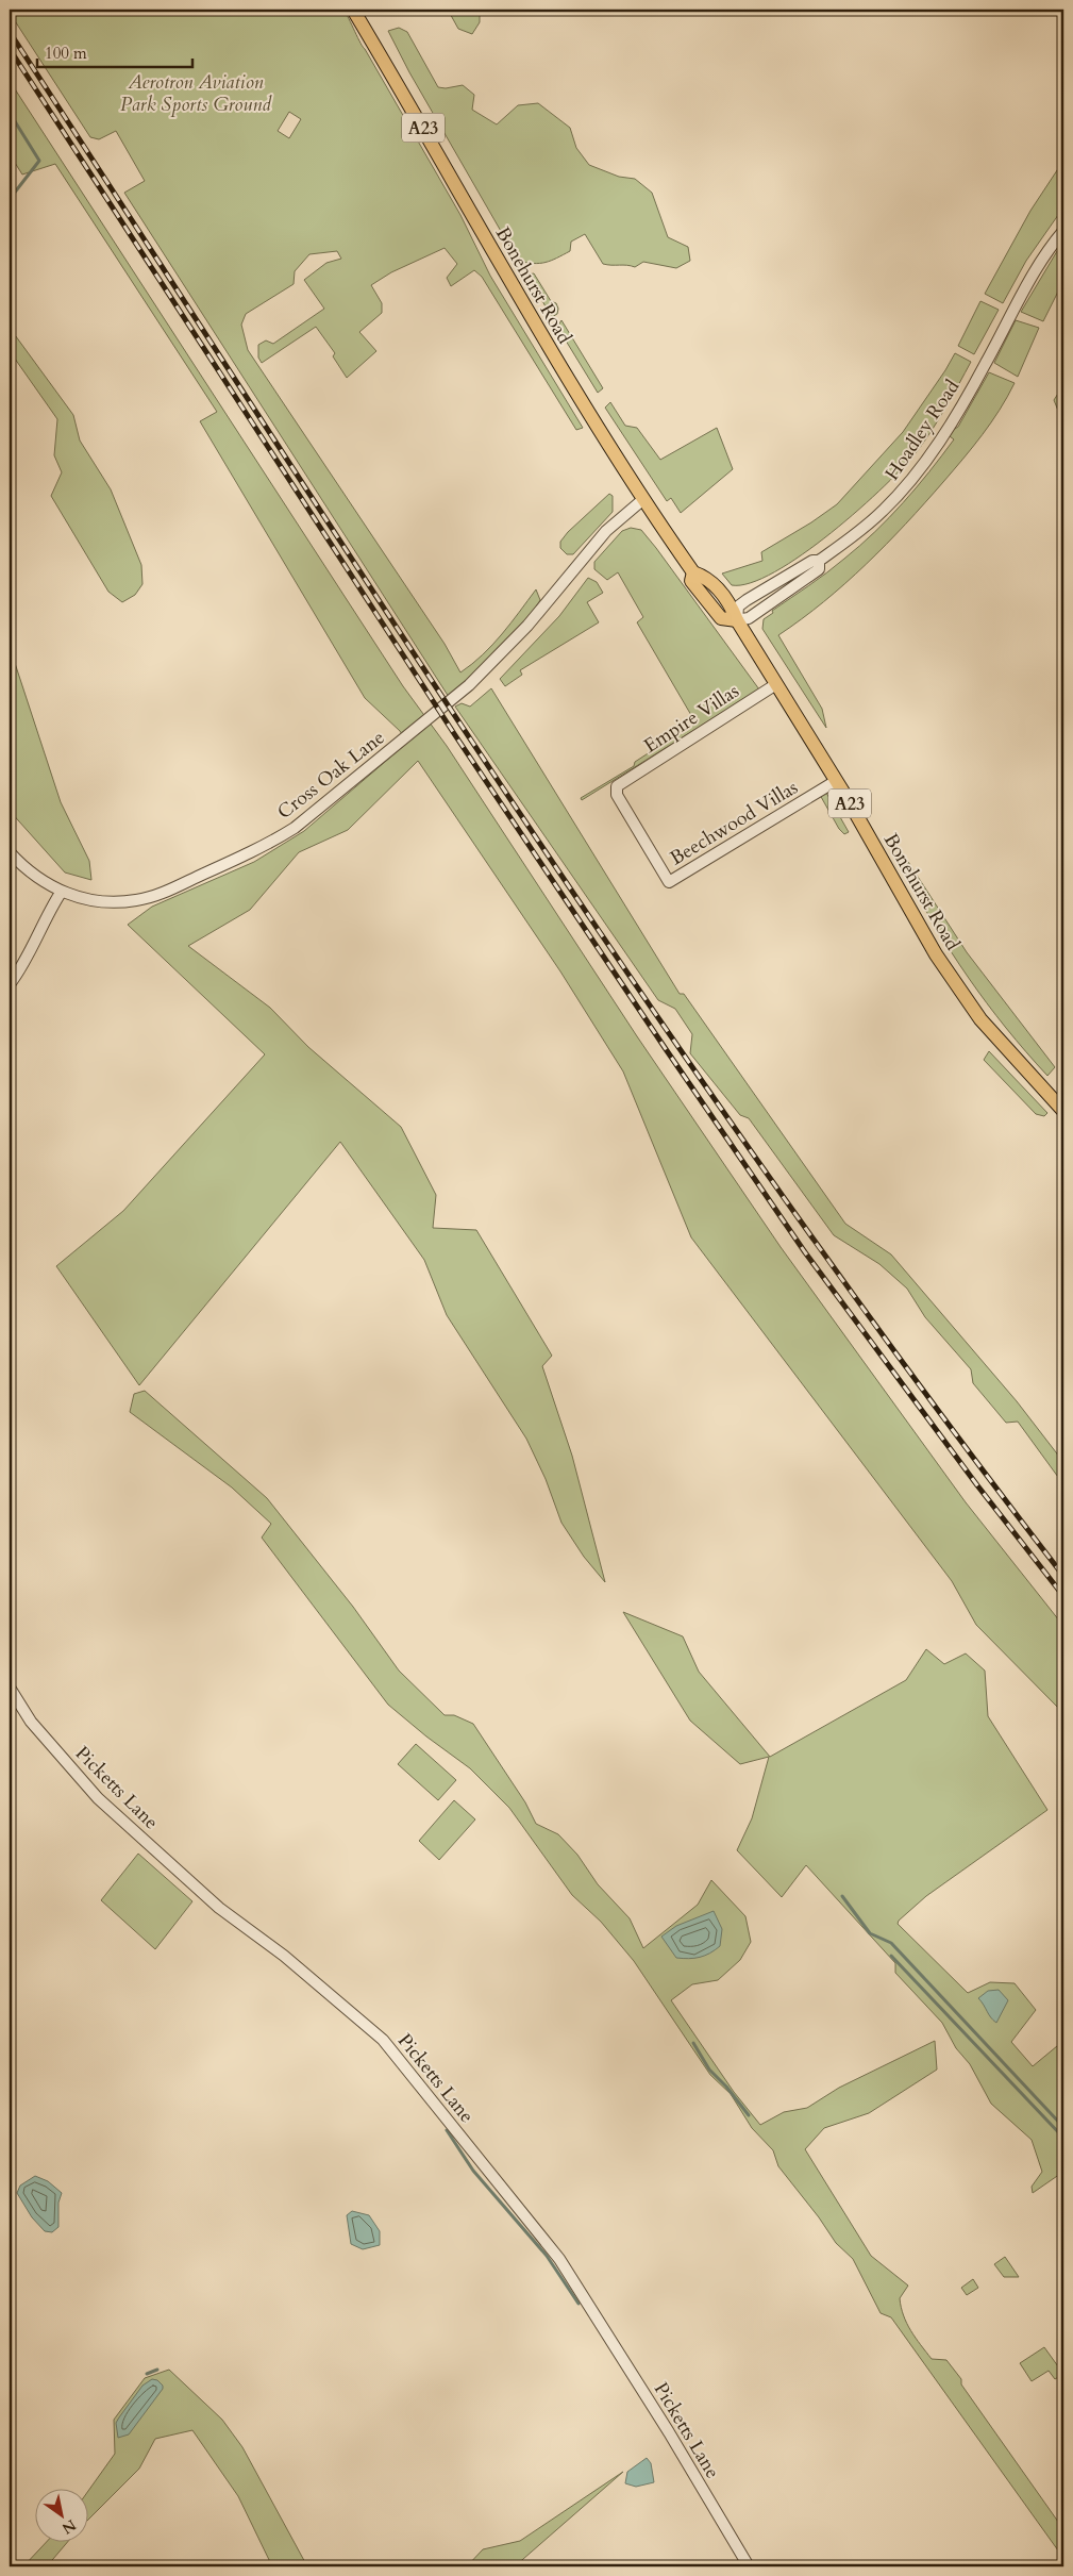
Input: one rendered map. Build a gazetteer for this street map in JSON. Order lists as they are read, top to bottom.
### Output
{
  "streets": {
    "main road": ["A23", "Bonehurst Road"],
    "street": [
      "Hoadley Road",
      "Empire Villas",
      "Cross Oak Lane",
      "Beechwood Villas",
      "Picketts Lane"
    ]
  },
  "crossings": [
    ["Bonehurst Road", "Hoadley Road"],
    ["Bonehurst Road", "Empire Villas"],
    ["Bonehurst Road", "Cross Oak Lane"],
    ["Bonehurst Road", "Beechwood Villas"],
    ["Empire Villas", "Beechwood Villas"]
  ],
  "parks": ["Aerotron Aviation Park Sports Ground"],
  "scale_bar": "100 m",
  "north": "bottom right"
}
